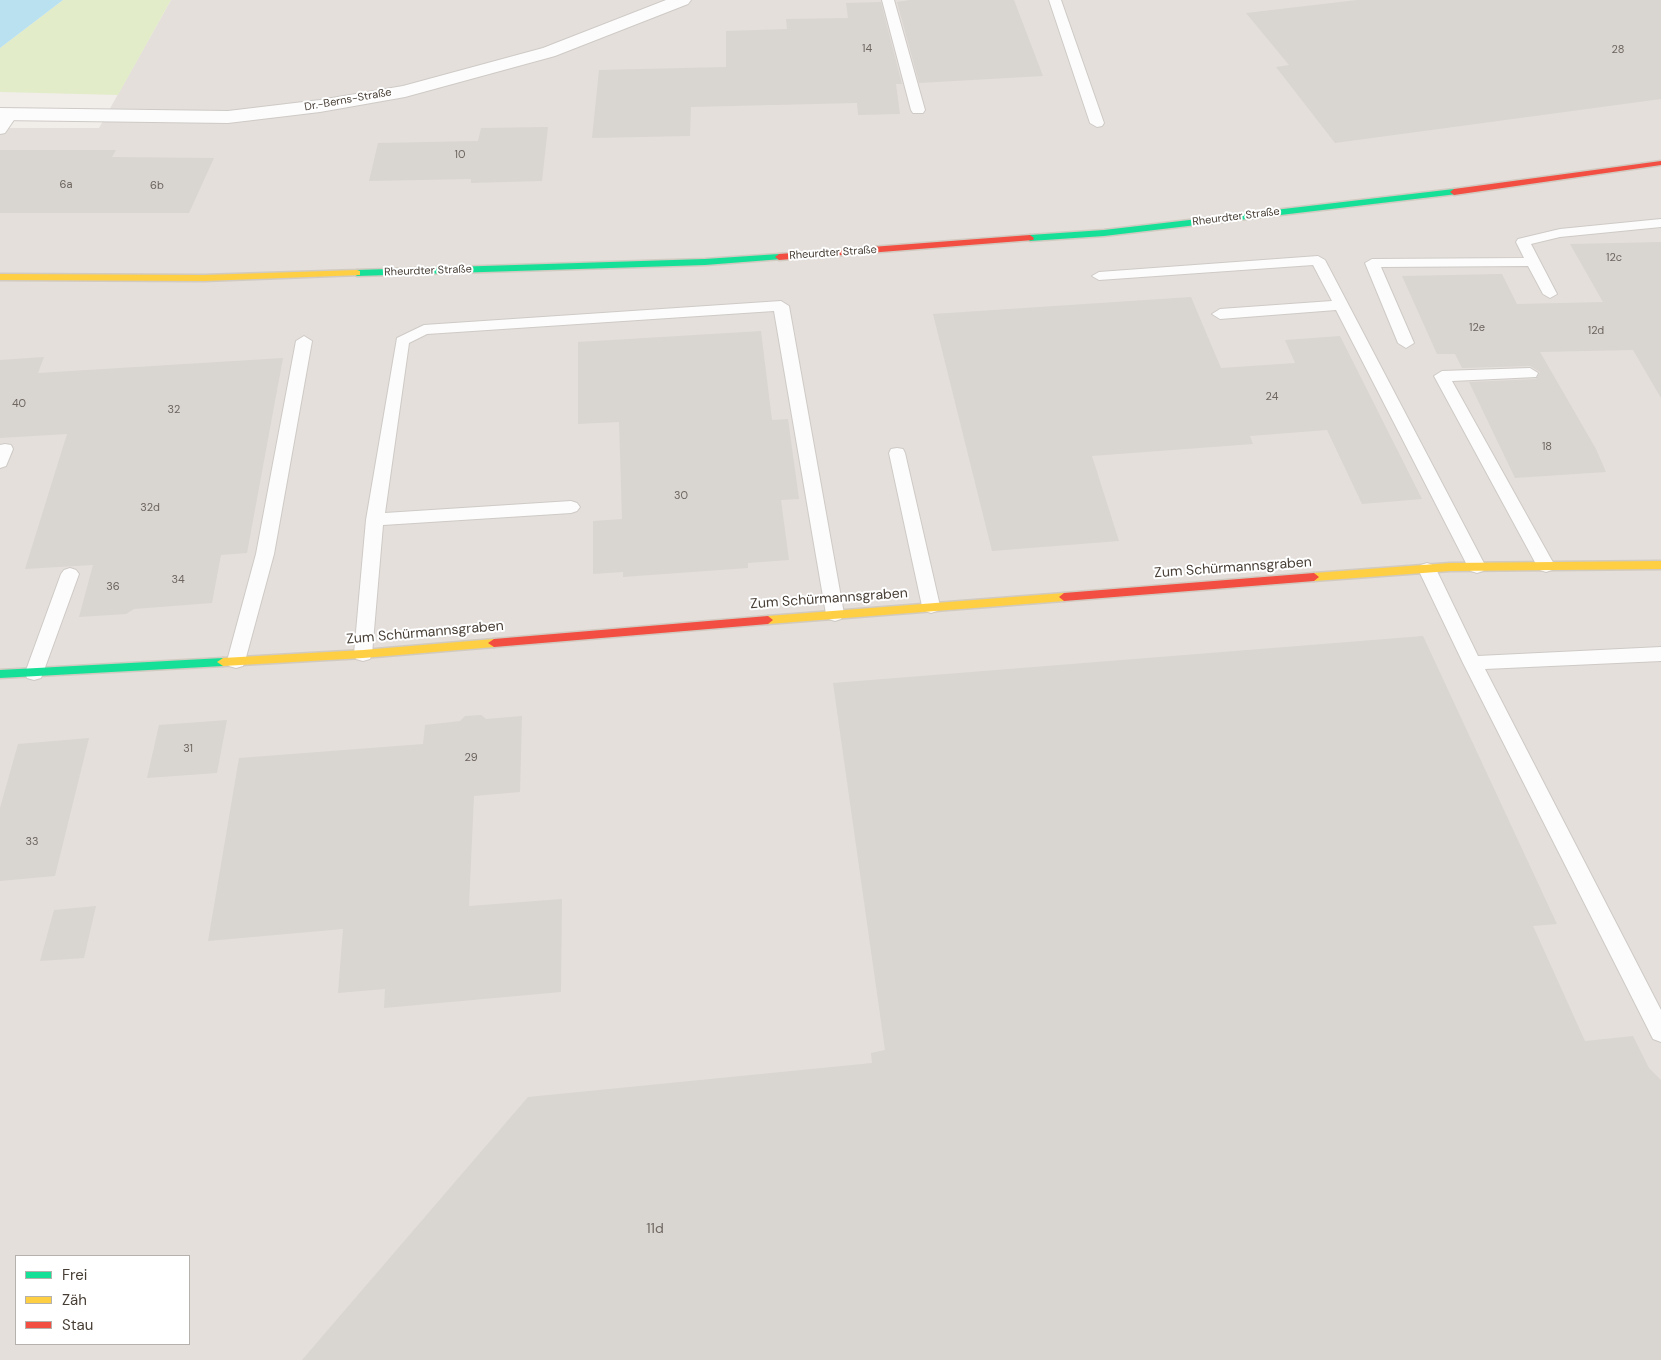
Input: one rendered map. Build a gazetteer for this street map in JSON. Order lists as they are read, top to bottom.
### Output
{
  "streets": {
    "main road": ["Rheurdter Straße", "Zum Schürmannsgraben"],
    "street": ["Dr.-Berns-Straße"]
  },
  "house_numbers": [
    "14",
    "28",
    "10",
    "6a",
    "6b",
    "12c",
    "12e",
    "12d",
    "24",
    "40",
    "32",
    "18",
    "30",
    "32d",
    "34",
    "36",
    "31",
    "29",
    "33",
    "11d"
  ],
  "legend": ["Frei", "Zäh", "Stau"]
}
